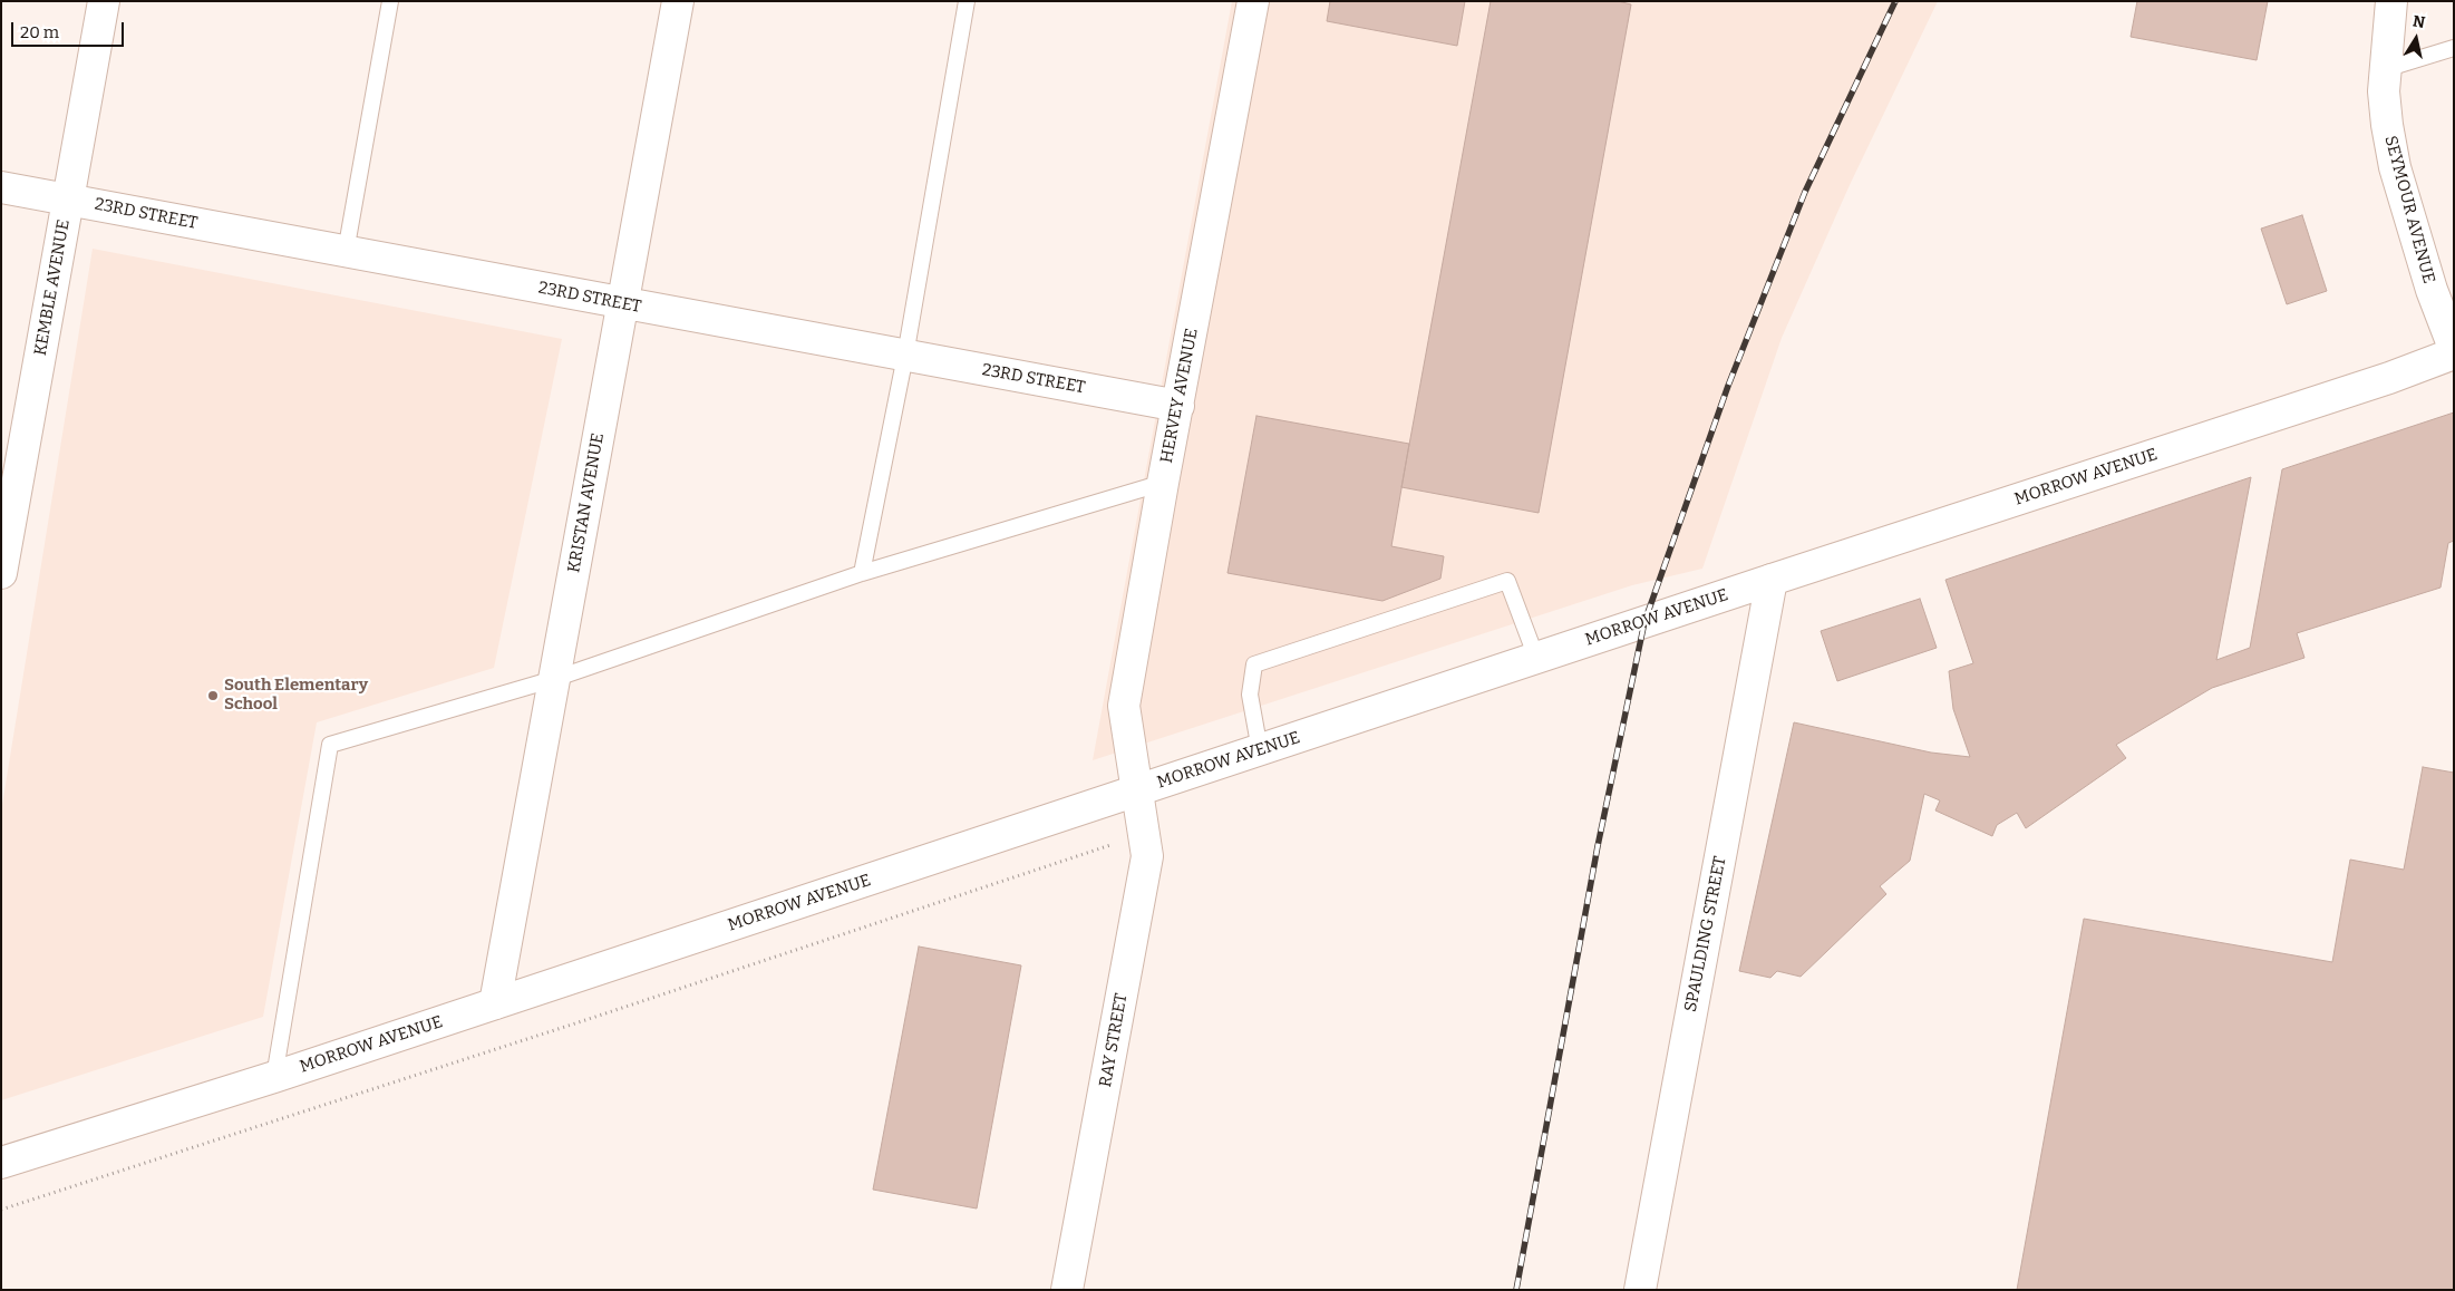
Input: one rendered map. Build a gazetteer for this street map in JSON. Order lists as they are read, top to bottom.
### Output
{
  "streets": {
    "street": [
      "SEYMOUR AVENUE",
      "23RD STREET",
      "KEMBLE AVENUE",
      "HERVEY AVENUE",
      "MORROW AVENUE",
      "KRISTAN AVENUE",
      "SPAULDING STREET",
      "RAY STREET"
    ]
  },
  "crossings": [
    ["23RD STREET", "KEMBLE AVENUE"],
    ["23RD STREET", "HERVEY AVENUE"],
    ["23RD STREET", "KRISTAN AVENUE"],
    ["HERVEY AVENUE", "MORROW AVENUE"],
    ["HERVEY AVENUE", "RAY STREET"],
    ["MORROW AVENUE", "KRISTAN AVENUE"],
    ["MORROW AVENUE", "SPAULDING STREET"],
    ["MORROW AVENUE", "RAY STREET"]
  ],
  "places": ["South Elementary School"],
  "scale_bar": "20 m",
  "north": "top"
}
